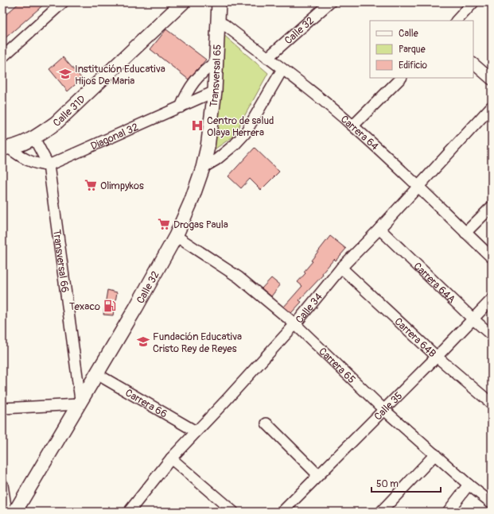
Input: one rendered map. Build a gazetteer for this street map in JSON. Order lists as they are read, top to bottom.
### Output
{
  "streets": {
    "street": [
      "Calle 32",
      "Transversal 65",
      "Calle 31D",
      "Carrera 64",
      "Diagonal 32",
      "Transversal 66",
      "Carrera 64A",
      "Calle 34",
      "Carrera 64B",
      "Carrera 65",
      "Carrera 66",
      "Calle 35"
    ]
  },
  "crossings": [
    ["Calle 32", "Transversal 65"],
    ["Calle 32", "Carrera 64"],
    ["Calle 32", "Transversal 66"],
    ["Calle 32", "Carrera 65"],
    ["Calle 32", "Carrera 66"],
    ["Transversal 65", "Carrera 64"],
    ["Transversal 65", "Diagonal 32"],
    ["Carrera 64", "Calle 34"],
    ["Diagonal 32", "Transversal 66"],
    ["Carrera 64A", "Calle 34"],
    ["Carrera 64A", "Calle 35"],
    ["Calle 34", "Carrera 64B"],
    ["Calle 34", "Carrera 65"],
    ["Calle 34", "Carrera 66"],
    ["Carrera 64B", "Calle 35"],
    ["Carrera 65", "Calle 35"]
  ],
  "places": {
    "school or university": ["Institución Educativa Hijos De Maria", "Fundación Educativa Cristo Rey de Reyes"],
    "hospital": ["Centro de salud Olaya Herrera"],
    "supermarket": ["Olimpykos", "Drogas Paula"],
    "fuel station": ["Texaco"]
  },
  "legend": ["Calle", "Parque", "Edificio"],
  "scale_bar": "50 m"
}
